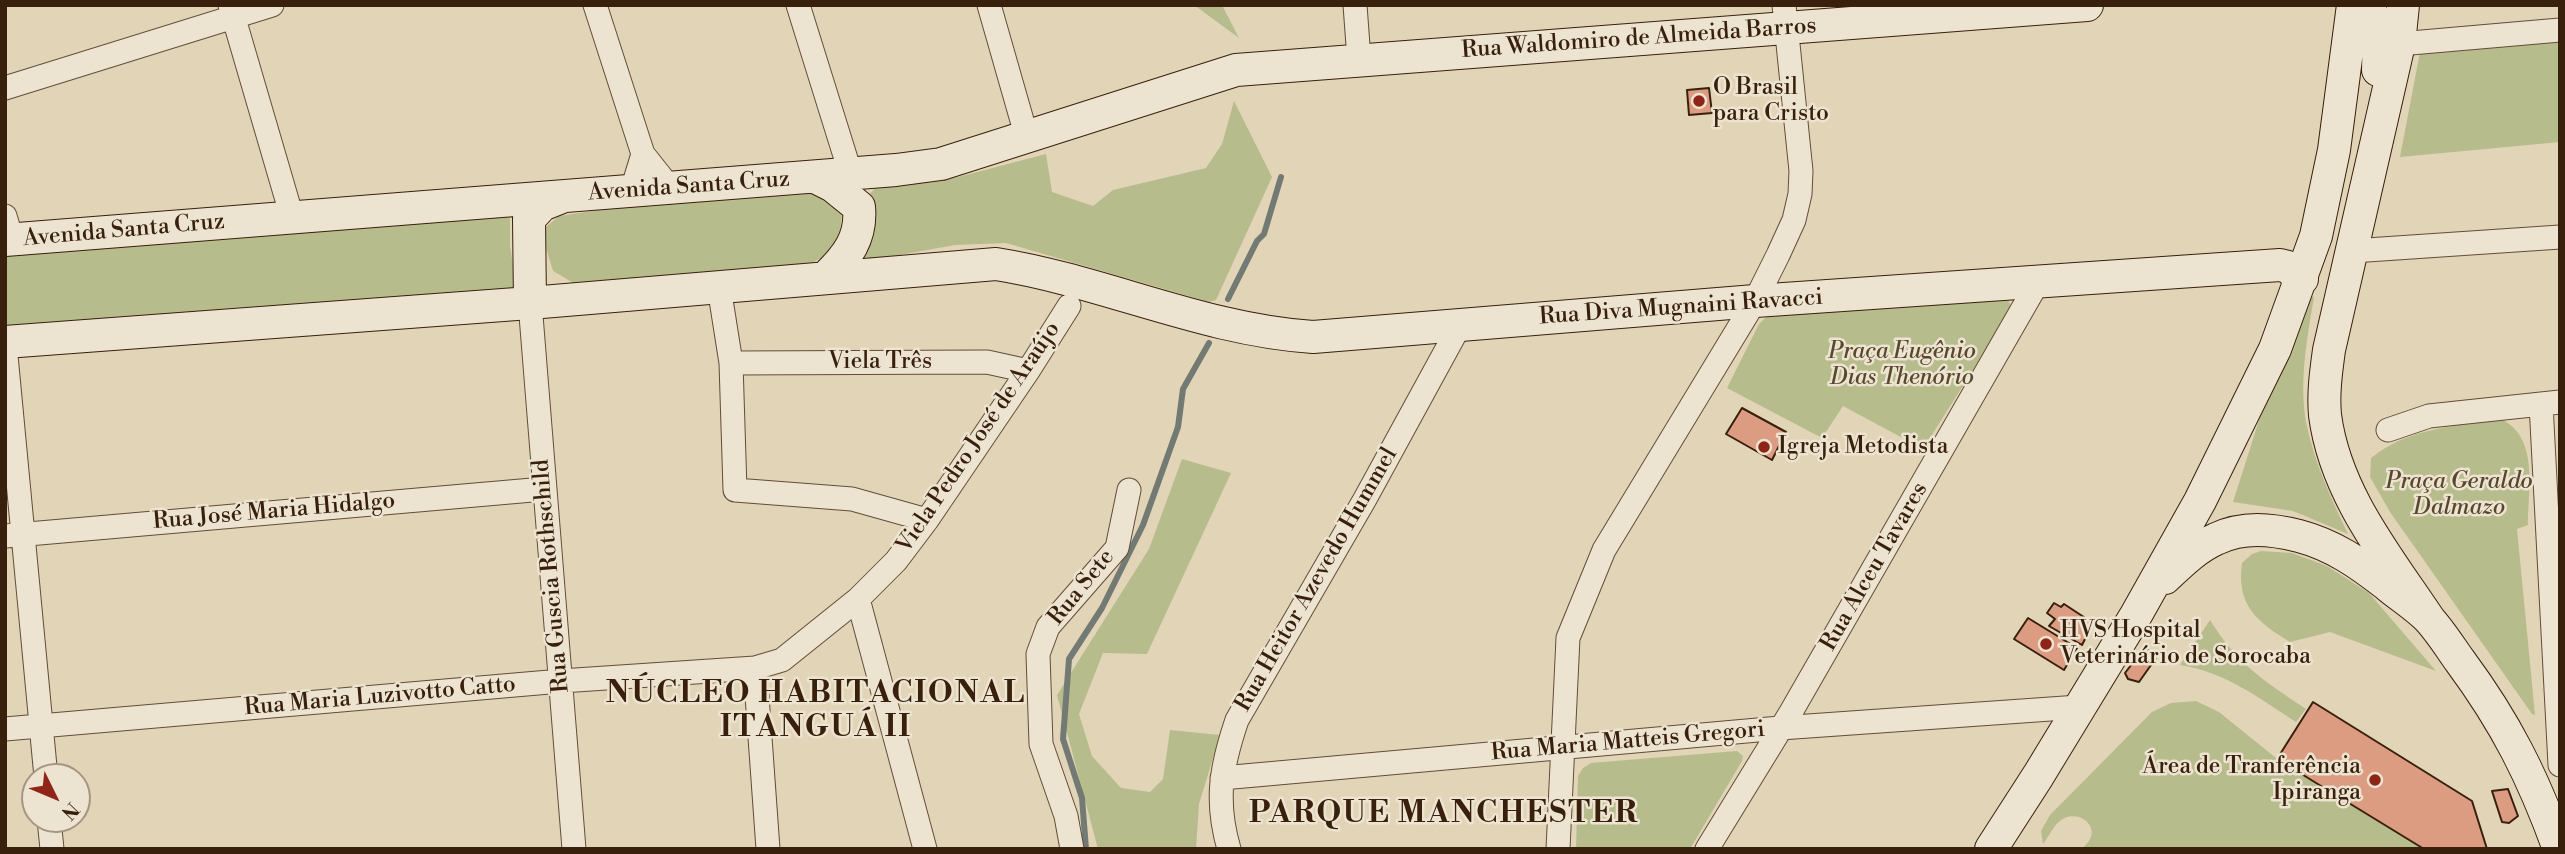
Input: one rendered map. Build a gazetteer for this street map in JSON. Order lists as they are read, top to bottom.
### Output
{
  "streets": {
    "main road": ["Rua Waldomiro de Almeida Barros", "Avenida Santa Cruz", "Rua Diva Mugnaini Ravacci"],
    "street": [
      "Viela Três",
      "Viela Pedro José de Araújo",
      "Rua José Maria Hidalgo",
      "Rua Alceu Tavares",
      "Rua Guscia Rothschild",
      "Rua Heitor Azevedo Hummel",
      "Rua Sete",
      "Rua Maria Luzivotto Catto",
      "Rua Maria Matteis Gregori"
    ]
  },
  "crossings": [
    ["Rua Waldomiro de Almeida Barros", "Avenida Santa Cruz"],
    ["Rua Diva Mugnaini Ravacci", "Viela Pedro José de Araújo"],
    ["Rua Diva Mugnaini Ravacci", "Rua Alceu Tavares"],
    ["Rua Diva Mugnaini Ravacci", "Rua Heitor Azevedo Hummel"],
    ["Viela Três", "Viela Pedro José de Araújo"],
    ["Viela Pedro José de Araújo", "Rua Maria Luzivotto Catto"],
    ["Rua José Maria Hidalgo", "Rua Guscia Rothschild"],
    ["Rua Alceu Tavares", "Rua Maria Matteis Gregori"],
    ["Rua Guscia Rothschild", "Rua Maria Luzivotto Catto"],
    ["Rua Heitor Azevedo Hummel", "Rua Maria Matteis Gregori"]
  ],
  "districts": ["NÚCLEO HABITACIONAL ITANGUÁ II", "PARQUE MANCHESTER"],
  "parks": ["Praça Eugênio Dias Thenório", "Praça Geraldo Dalmazo"],
  "places": [
    "O Brasil para Cristo",
    "Igreja Metodista",
    "HVS Hospital Veterinário de Sorocaba",
    "Área de Tranferência Ipiranga"
  ],
  "north": "bottom right"
}
